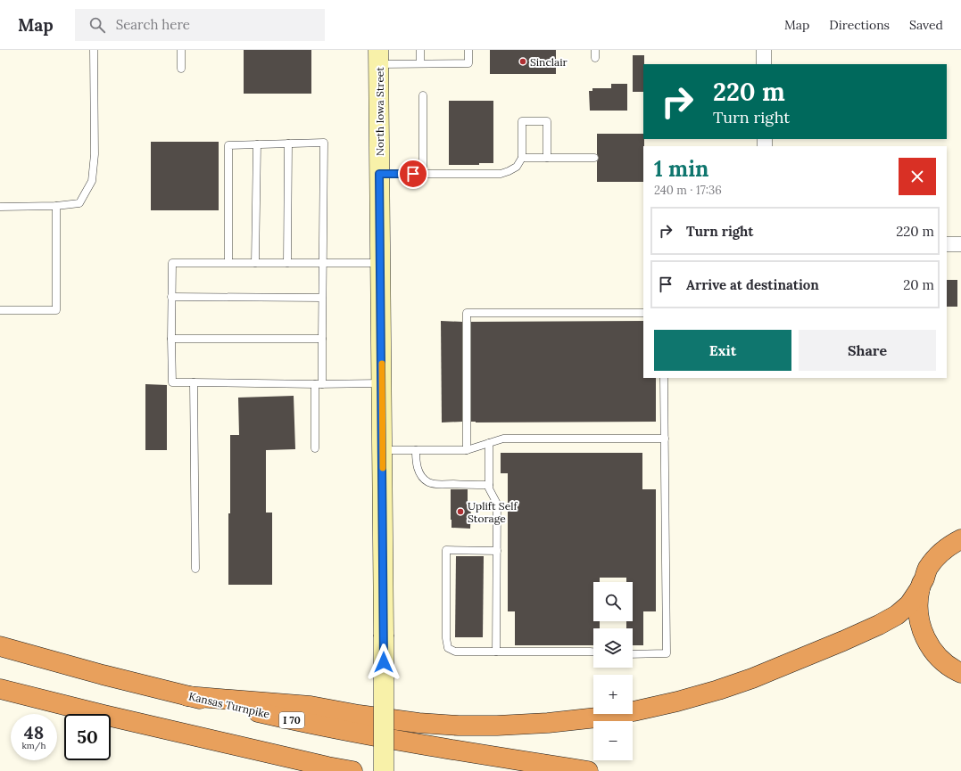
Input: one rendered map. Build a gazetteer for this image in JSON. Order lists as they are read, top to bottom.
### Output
{
  "streets": {
    "highway": ["Kansas Turnpike", "I 70"],
    "main road": ["North Iowa Street"]
  },
  "places": ["Sinclair", "Uplift Self Storage"],
  "page": {
    "header": "Map",
    "search": "Search here",
    "nav": ["Map", "Directions", "Saved"],
    "turn": ["220 m", "Turn right"],
    "heading": ["1 min", "240 m · 17:36"],
    "list": [
      {
        "name": "Turn right",
        "value": "220 m"
      },
      {
        "name": "Arrive at destination",
        "value": "20 m"
      }
    ],
    "buttons": ["Exit", "Share"],
    "map_buttons": ["+", "−"],
    "speed": "48 km/h",
    "limit": "50"
  }
}
